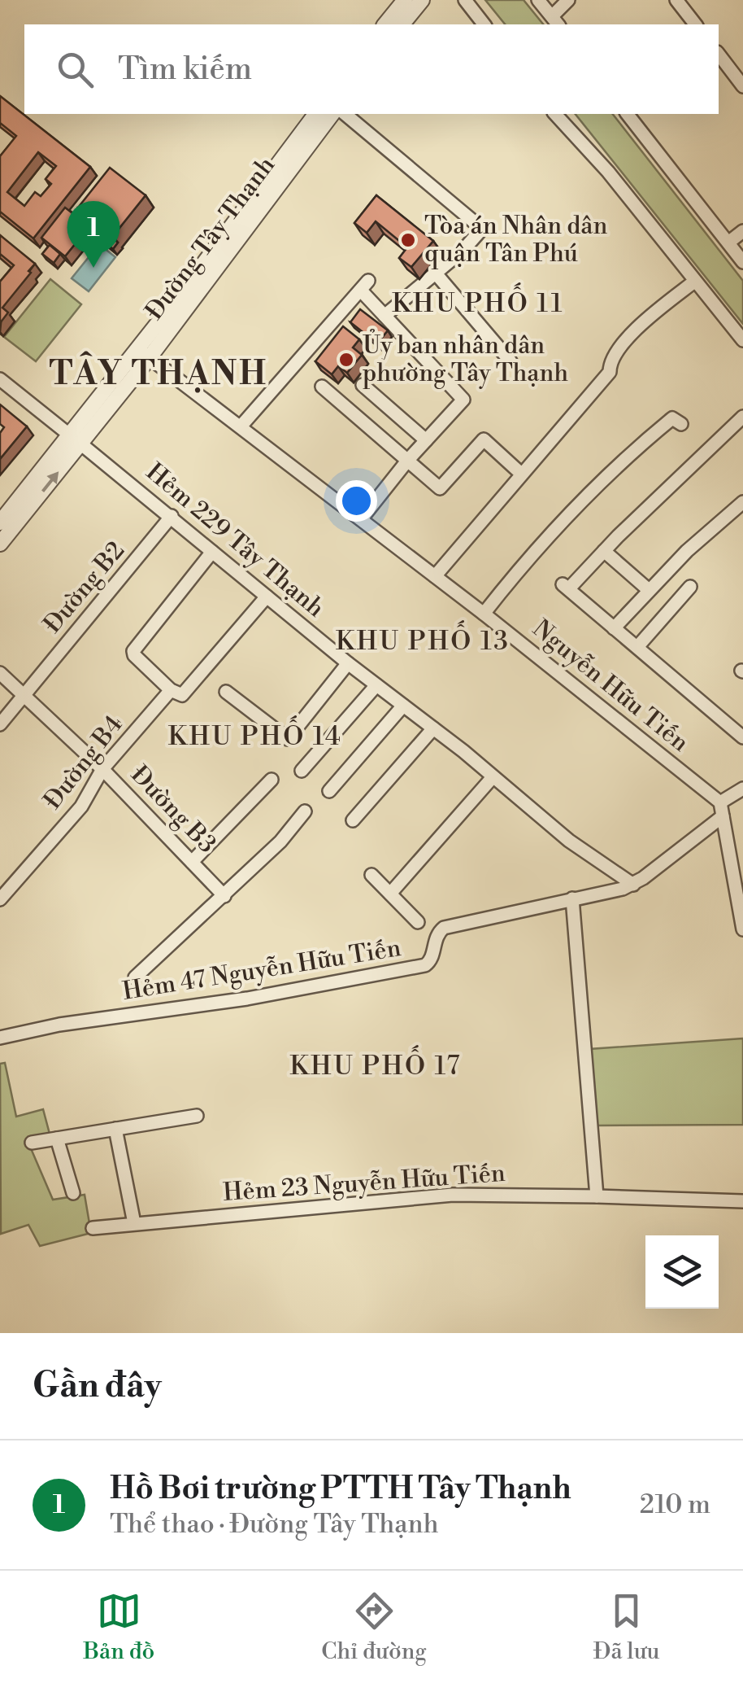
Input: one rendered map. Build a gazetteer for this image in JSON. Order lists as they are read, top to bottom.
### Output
{
  "streets": {
    "street": [
      "Đường Tây Thạnh",
      "Hẻm 229 Tây Thạnh",
      "Đường B2",
      "Nguyễn Hữu Tiến",
      "Đường B4",
      "Đường B3",
      "Hẻm 47 Nguyễn Hữu Tiến",
      "Hẻm 23 Nguyễn Hữu Tiến"
    ]
  },
  "crossings": [
    ["Đường Tây Thạnh", "Hẻm 229 Tây Thạnh"],
    ["Đường Tây Thạnh", "Nguyễn Hữu Tiến"],
    ["Hẻm 229 Tây Thạnh", "Đường B2"],
    ["Hẻm 229 Tây Thạnh", "Hẻm 47 Nguyễn Hữu Tiến"],
    ["Đường B2", "Đường B3"],
    ["Nguyễn Hữu Tiến", "Hẻm 47 Nguyễn Hữu Tiến"],
    ["Đường B4", "Đường B3"]
  ],
  "districts": [
    "KHU PHỐ 11",
    "TÂY THẠNH",
    "KHU PHỐ 13",
    "KHU PHỐ 14",
    "KHU PHỐ 17"
  ],
  "places": ["Tòa án Nhân dân quận Tân Phú", "Ủy ban nhân dân phường Tây Thạnh"],
  "page": {
    "search": "Tìm kiếm",
    "pins": "1",
    "heading": "Gần đây",
    "list": [
      {
        "mark": "1",
        "name": "Hồ Bơi trường PTTH Tây Thạnh",
        "note": "Thể thao · Đường Tây Thạnh",
        "value": "210 m"
      }
    ],
    "nav": ["Bản đồ", "Chỉ đường", "Đã lưu"]
  }
}
